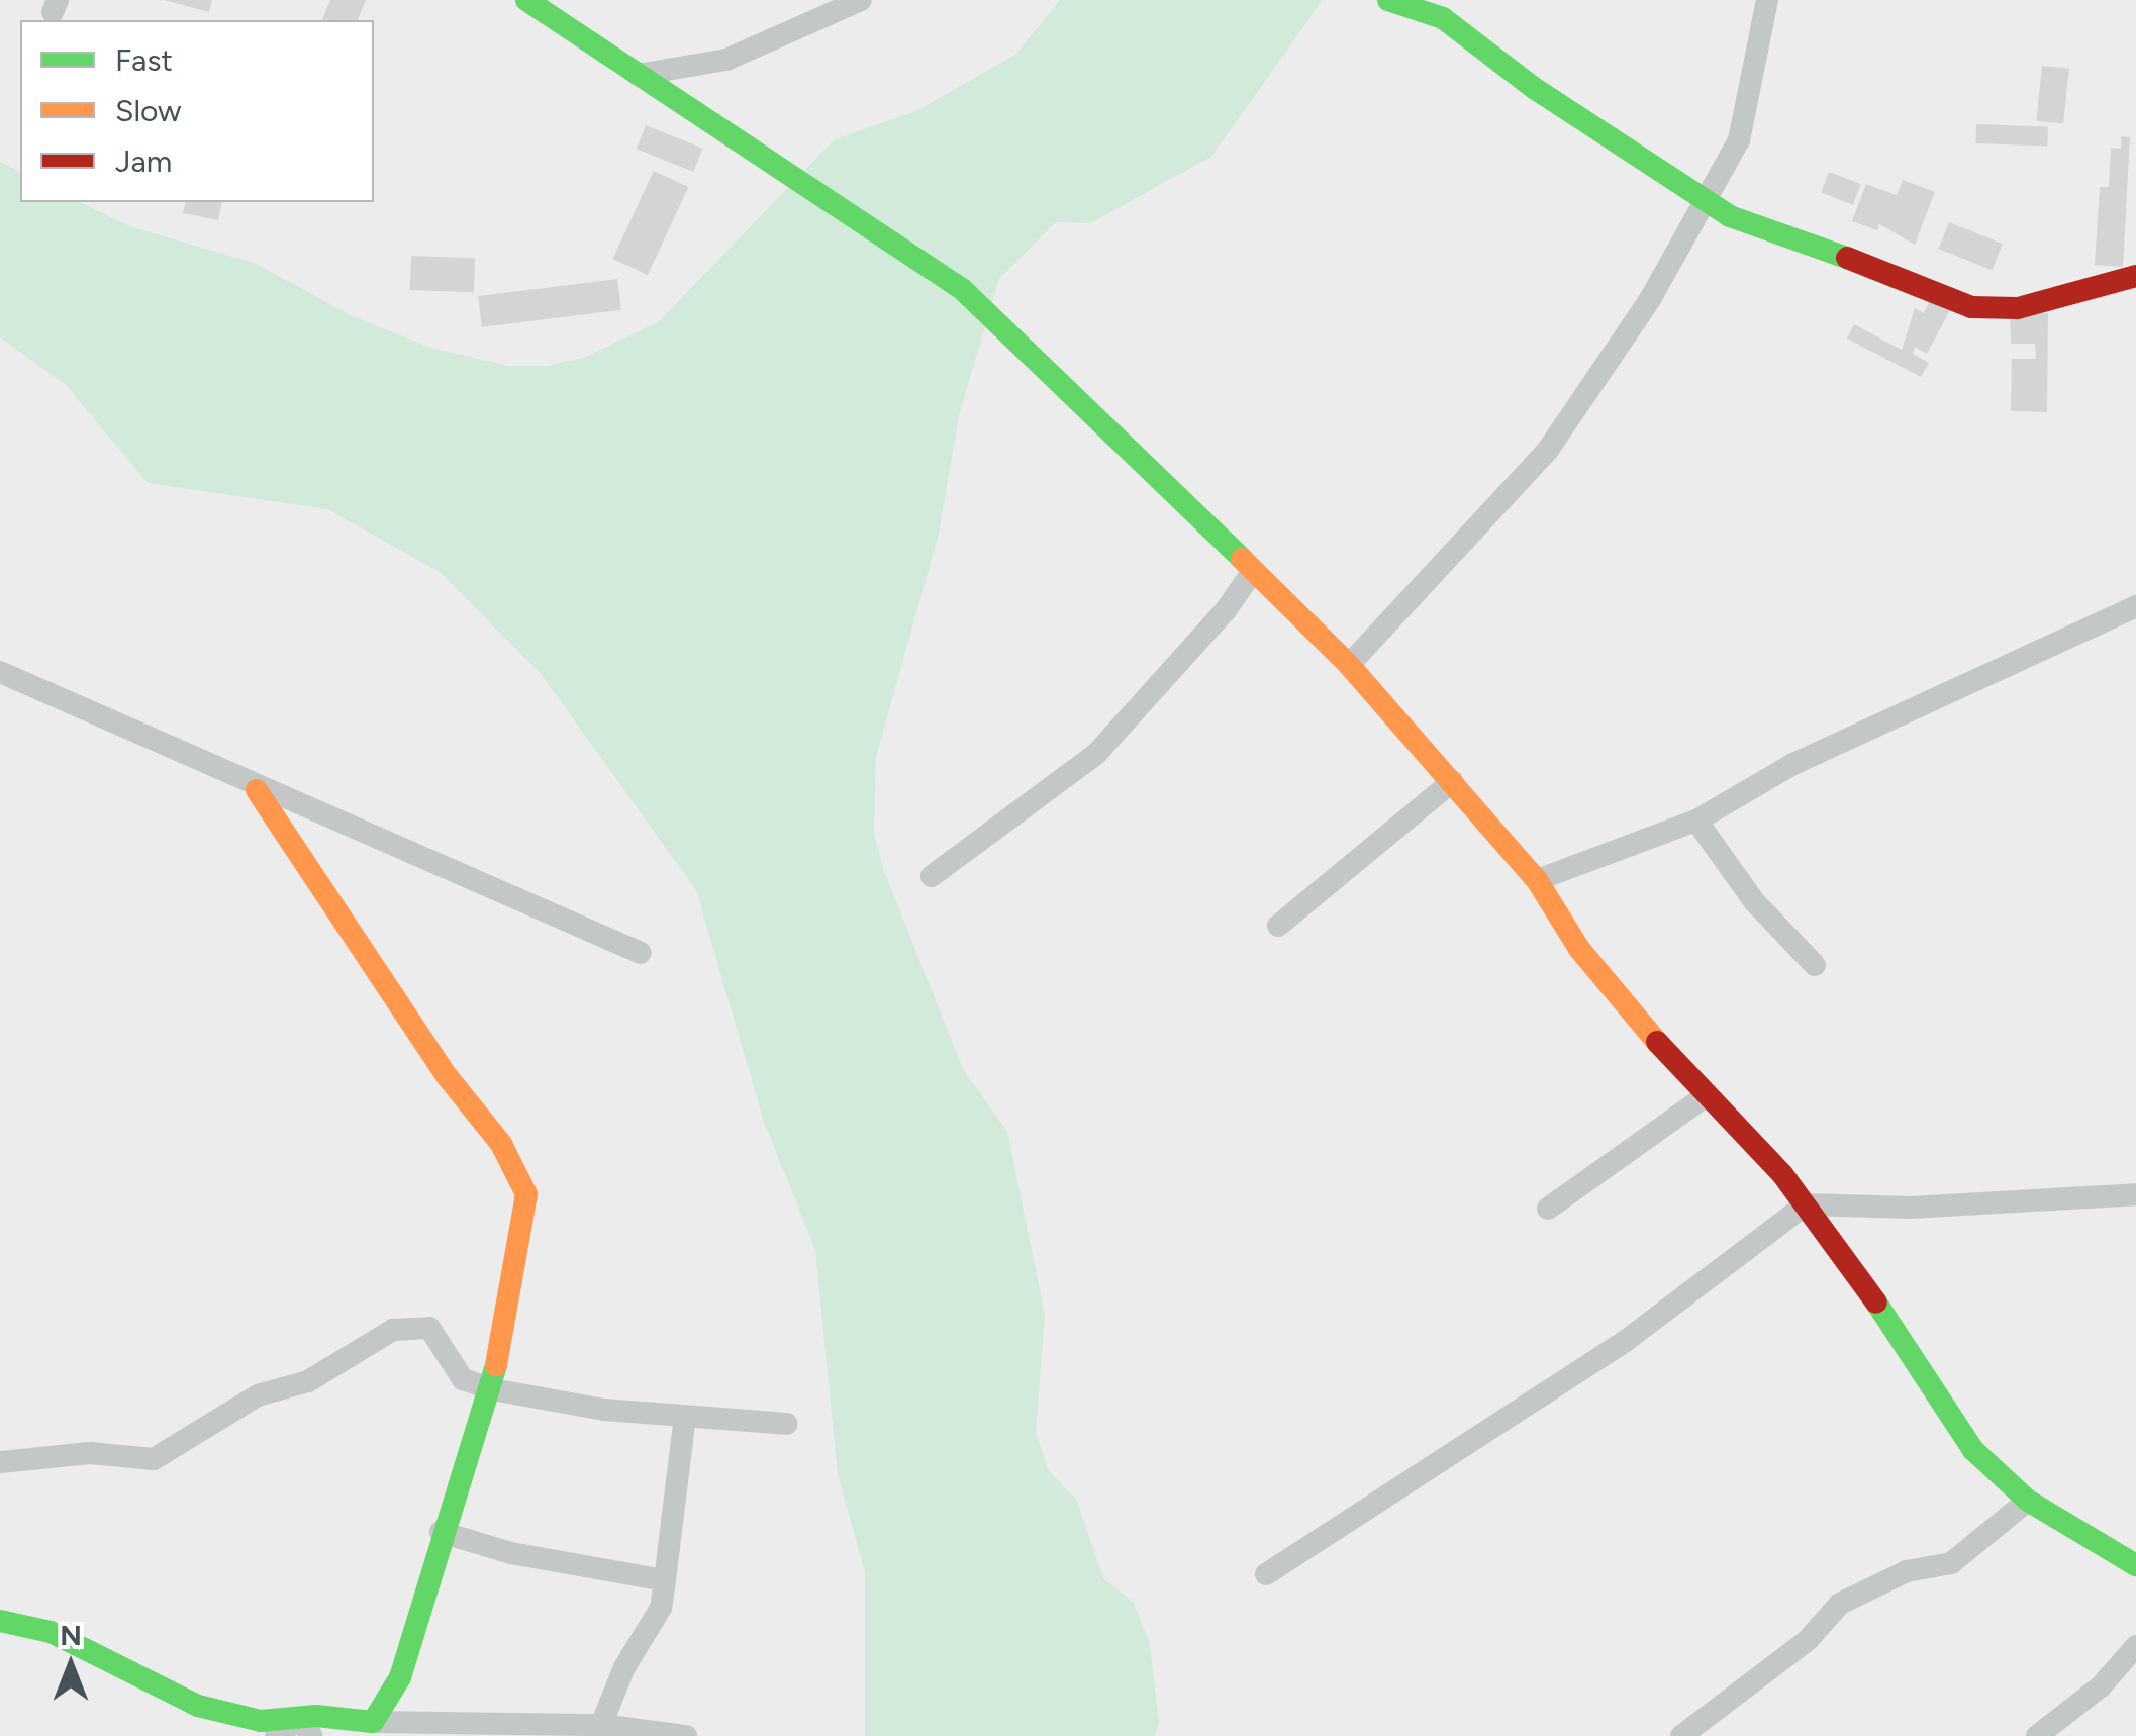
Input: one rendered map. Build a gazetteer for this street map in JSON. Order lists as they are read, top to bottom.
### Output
{
  "legend": ["Fast", "Slow", "Jam"],
  "north": "top"
}
